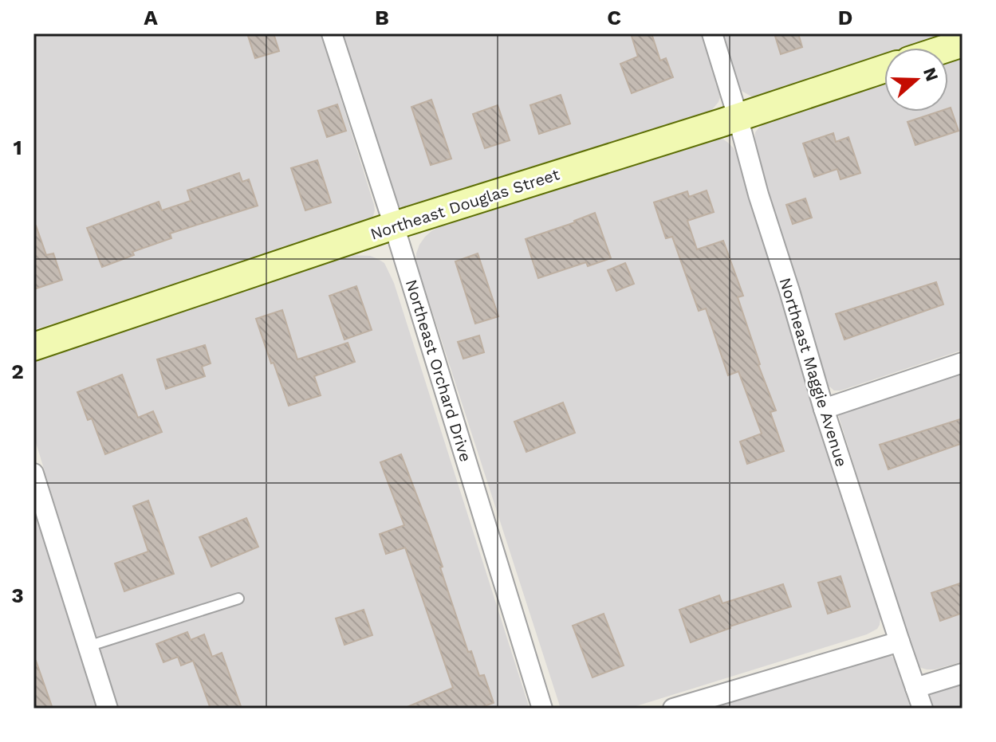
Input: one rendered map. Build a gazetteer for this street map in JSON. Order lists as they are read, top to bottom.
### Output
{
  "streets": {
    "main road": ["Northeast Douglas Street"],
    "street": ["Northeast Orchard Drive", "Northeast Maggie Avenue"]
  },
  "crossings": [
    ["Northeast Douglas Street", "Northeast Orchard Drive"],
    ["Northeast Douglas Street", "Northeast Maggie Avenue"]
  ],
  "north": "right",
  "grid": {
    "columns": [
      "A",
      "B",
      "C",
      "D"
    ],
    "rows": ["1", "2", "3"]
  }
}
